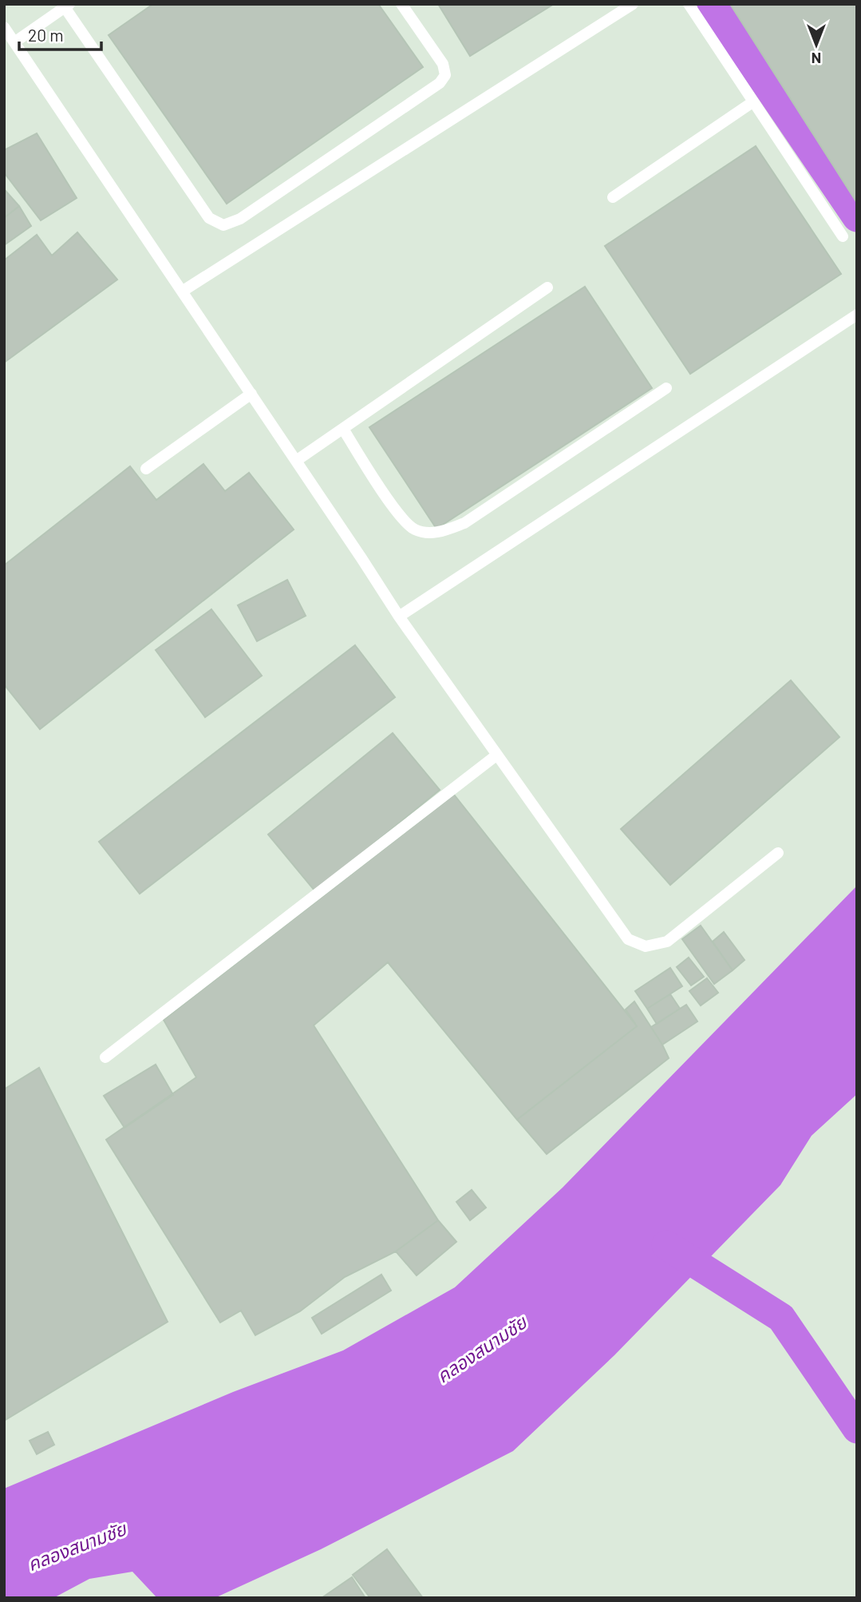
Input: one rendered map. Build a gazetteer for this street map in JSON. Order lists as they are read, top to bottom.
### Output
{
  "water": ["คลองสนามชัย"],
  "scale_bar": "20 m",
  "north": "bottom"
}
